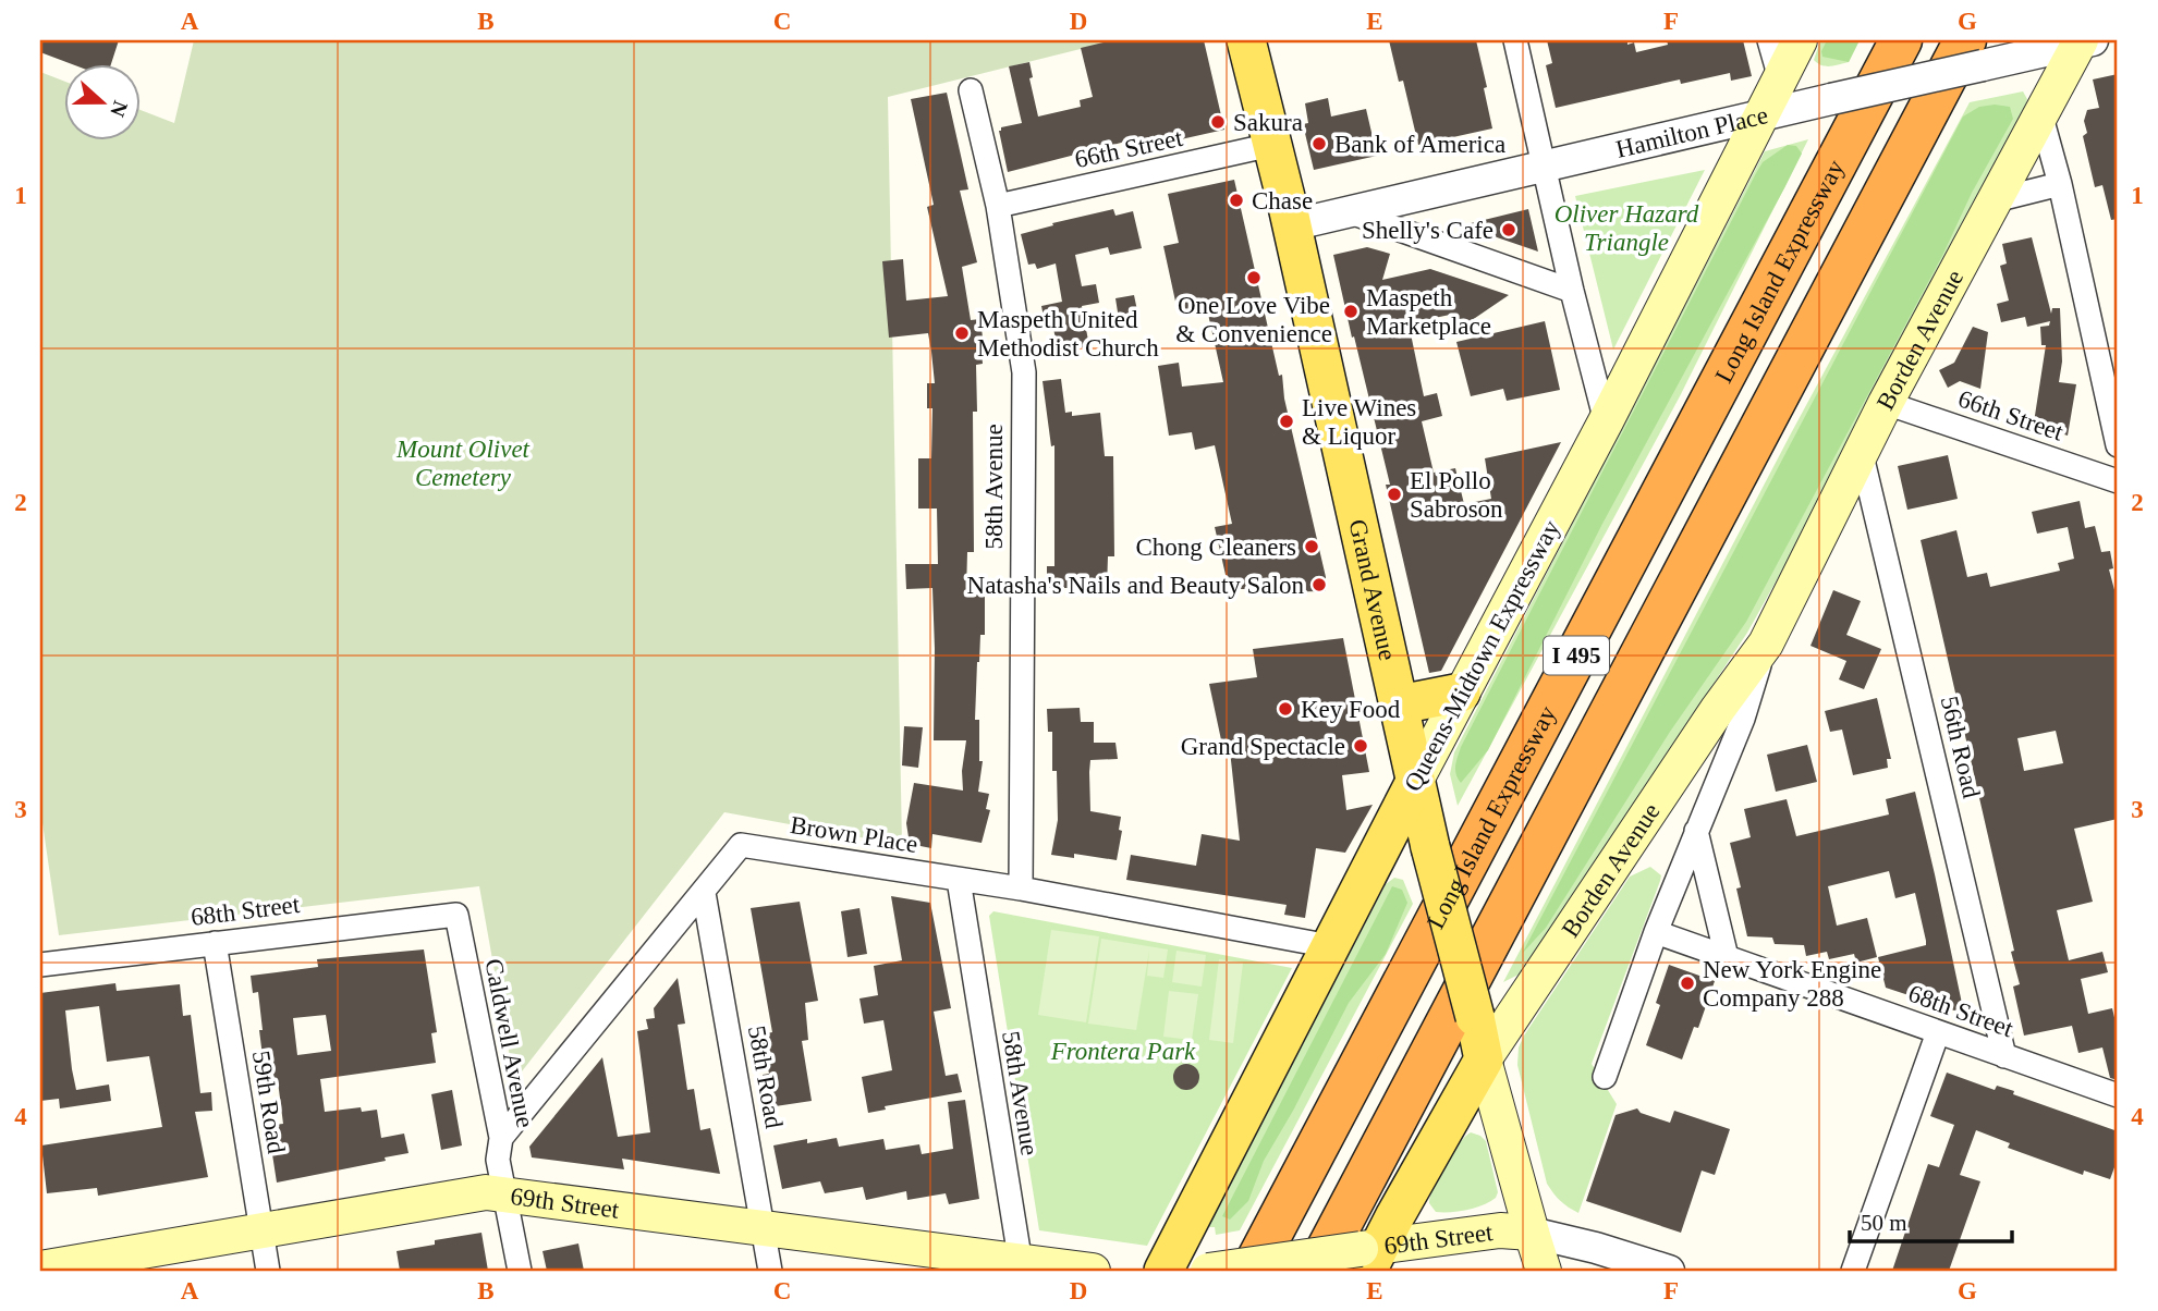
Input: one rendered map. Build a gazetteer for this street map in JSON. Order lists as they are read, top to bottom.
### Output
{
  "streets": {
    "highway": ["Long Island Expressway", "I 495"],
    "main road": [
      "Borden Avenue",
      "Grand Avenue",
      "Queens-Midtown Expressway",
      "69th Street"
    ],
    "street": [
      "Hamilton Place",
      "66th Street",
      "58th Avenue",
      "56th Road",
      "Brown Place",
      "68th Street",
      "Caldwell Avenue",
      "58th Road",
      "59th Road"
    ]
  },
  "crossings": [
    ["Hamilton Place", "Borden Avenue"],
    ["Hamilton Place", "Grand Avenue"],
    ["Hamilton Place", "Queens-Midtown Expressway"],
    ["Hamilton Place", "I 495"],
    ["66th Street", "Borden Avenue"],
    ["66th Street", "58th Avenue"],
    ["66th Street", "Grand Avenue"],
    ["Borden Avenue", "Grand Avenue"],
    ["Borden Avenue", "56th Road"],
    ["Borden Avenue", "68th Street"],
    ["58th Avenue", "Brown Place"],
    ["58th Avenue", "69th Street"],
    ["Grand Avenue", "Queens-Midtown Expressway"],
    ["Grand Avenue", "69th Street"],
    ["Queens-Midtown Expressway", "Brown Place"],
    ["56th Road", "68th Street"],
    ["Brown Place", "Caldwell Avenue"],
    ["Brown Place", "58th Road"],
    ["68th Street", "Caldwell Avenue"],
    ["68th Street", "59th Road"],
    ["Caldwell Avenue", "69th Street"],
    ["58th Road", "69th Street"],
    ["59th Road", "69th Street"]
  ],
  "parks": ["Oliver Hazard Triangle", "Mount Olivet Cemetery", "Frontera Park"],
  "places": [
    "Sakura",
    "Bank of America",
    "Chase",
    "Shelly's Cafe",
    "One Love Vibe & Convenience",
    "Maspeth Marketplace",
    "Maspeth United Methodist Church",
    "Live Wines & Liquor",
    "El Pollo Sabroson",
    "Chong Cleaners",
    "Natasha's Nails and Beauty Salon",
    "Key Food",
    "Grand Spectacle",
    "New York Engine Company 288"
  ],
  "scale_bar": "50 m",
  "north": "right",
  "grid": {
    "columns": [
      "A",
      "B",
      "C",
      "D",
      "E",
      "F",
      "G"
    ],
    "rows": [
      "1",
      "2",
      "3",
      "4"
    ]
  }
}
